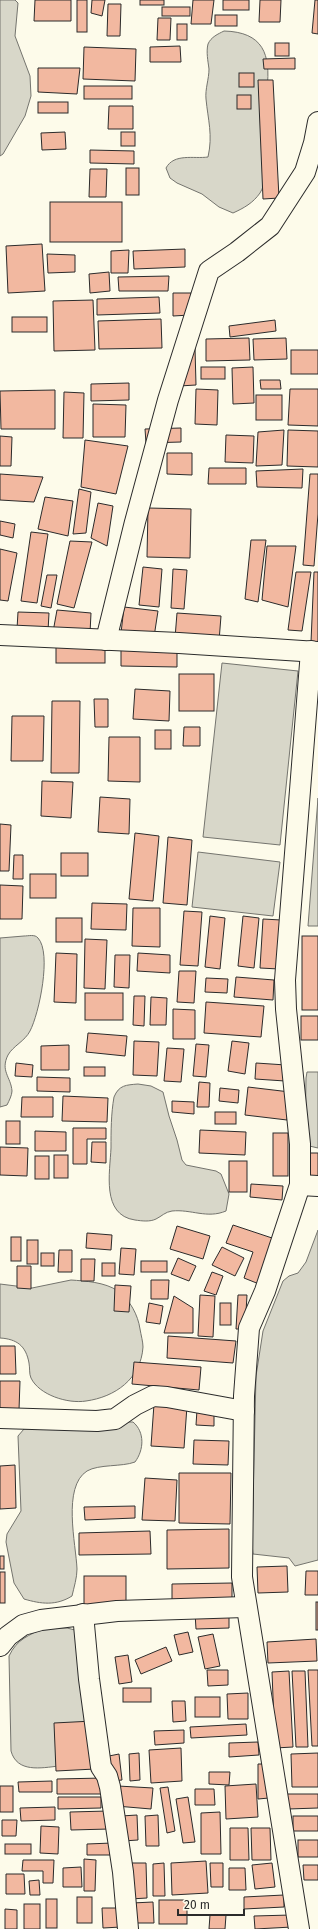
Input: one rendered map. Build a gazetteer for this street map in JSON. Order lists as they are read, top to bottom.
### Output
{
  "scale_bar": "20 m"
}
